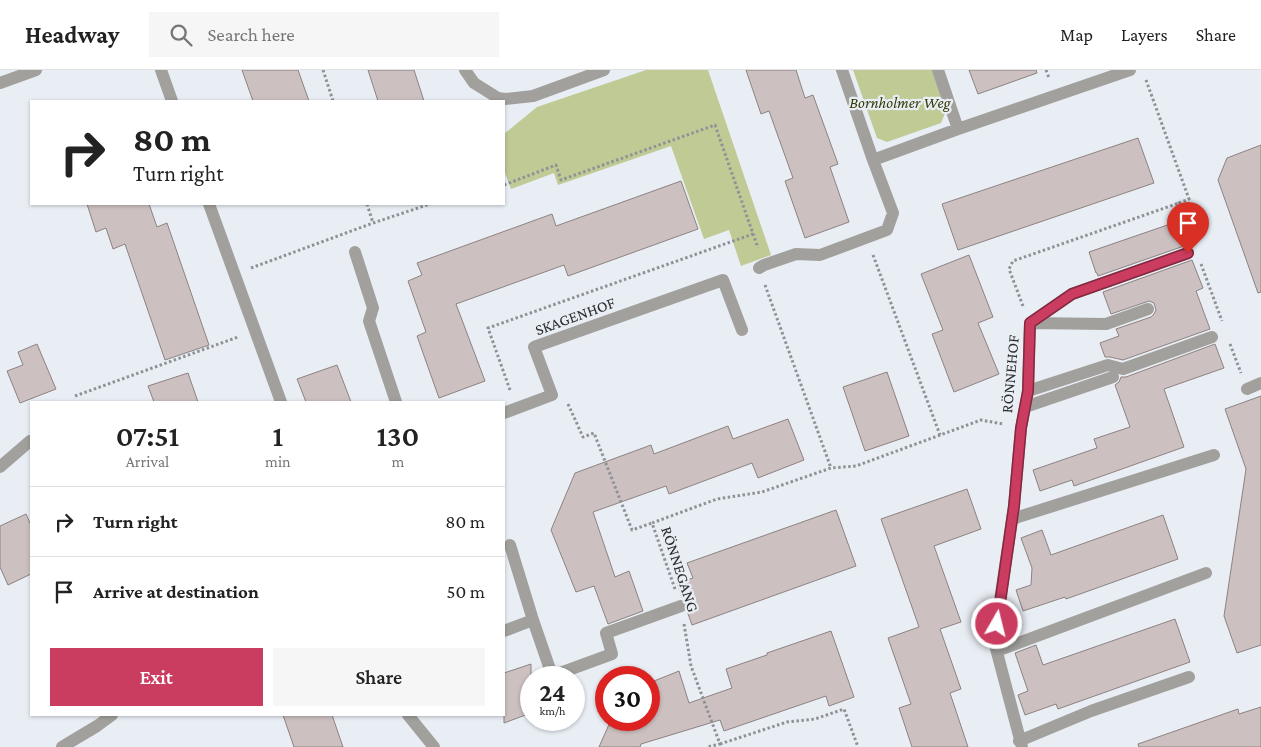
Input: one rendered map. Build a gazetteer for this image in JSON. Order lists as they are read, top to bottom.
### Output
{
  "streets": {
    "street": ["SKAGENHOF", "RÖNNEHOF"],
    "path": ["RÖNNEGANG"]
  },
  "crossings": [
    ["RÖNNEHOF", "RÖNNEGANG"]
  ],
  "parks": ["Bornholmer Weg"],
  "page": {
    "header": "Headway",
    "search": "Search here",
    "nav": ["Map", "Layers", "Share"],
    "turn": ["80 m", "Turn right"],
    "eta": [
      "07:51",
      "Arrival",
      "1",
      "min",
      "130",
      "m"
    ],
    "list": [
      {
        "name": "Turn right",
        "value": "80 m"
      },
      {
        "name": "Arrive at destination",
        "value": "50 m"
      }
    ],
    "buttons": ["Exit", "Share"],
    "speed": "24 km/h",
    "limit": "30"
  }
}
